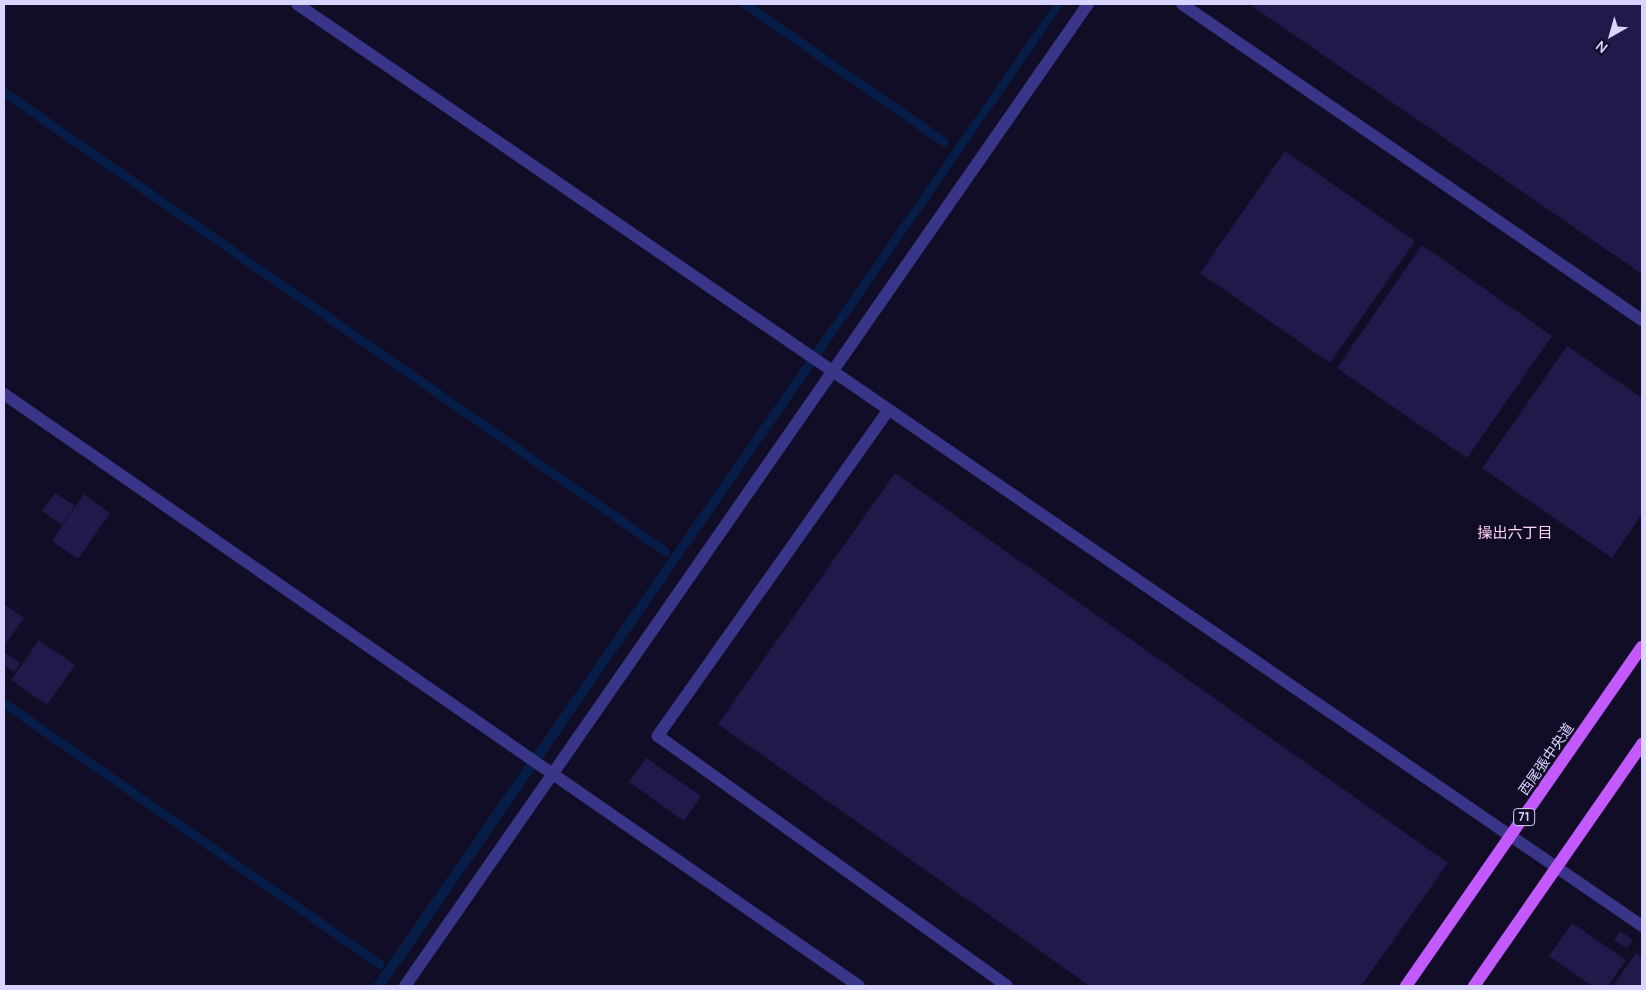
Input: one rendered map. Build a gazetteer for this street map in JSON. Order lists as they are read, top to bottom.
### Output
{
  "streets": {
    "main road": ["西尾張中央道", "71"]
  },
  "districts": ["操出六丁目"],
  "north": "bottom left"
}
